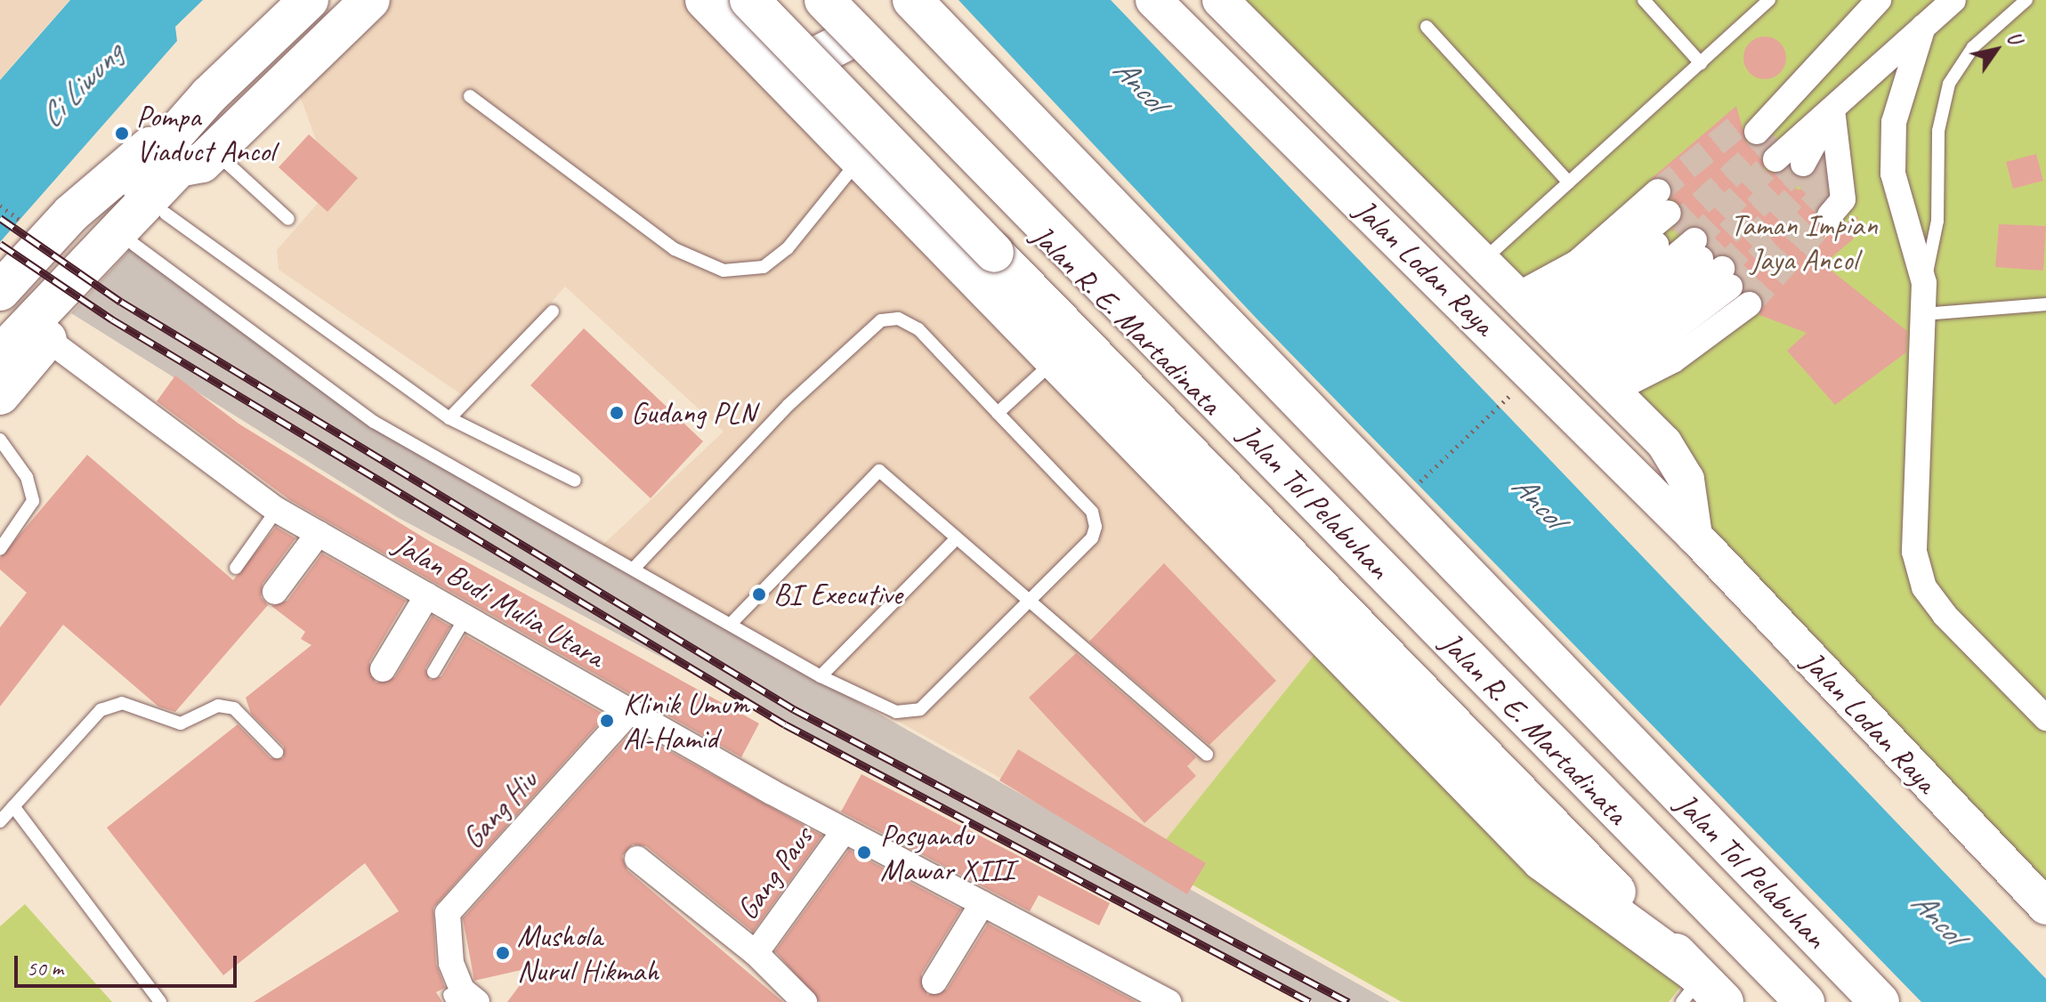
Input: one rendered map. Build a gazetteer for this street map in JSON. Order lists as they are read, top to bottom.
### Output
{
  "streets": {
    "main road": ["Jalan Lodan Raya", "Jalan R. E. Martadinata", "Jalan Tol Pelabuhan"],
    "street": ["Jalan Budi Mulia Utara", "Gang Hiu", "Gang Paus"]
  },
  "crossings": [
    ["Jalan Budi Mulia Utara", "Gang Hiu"],
    ["Jalan Budi Mulia Utara", "Gang Paus"]
  ],
  "water": ["Ancol", "Ci Liwung"],
  "parks": ["Taman Impian Jaya Ancol"],
  "places": [
    "Pompa Viaduct Ancol",
    "Gudang PLN",
    "BI Executive",
    "Klinik Umum Al-Hamid",
    "Posyandu Mawar XIII",
    "Mushola Nurul Hikmah"
  ],
  "scale_bar": "50 m",
  "north": "top right"
}
